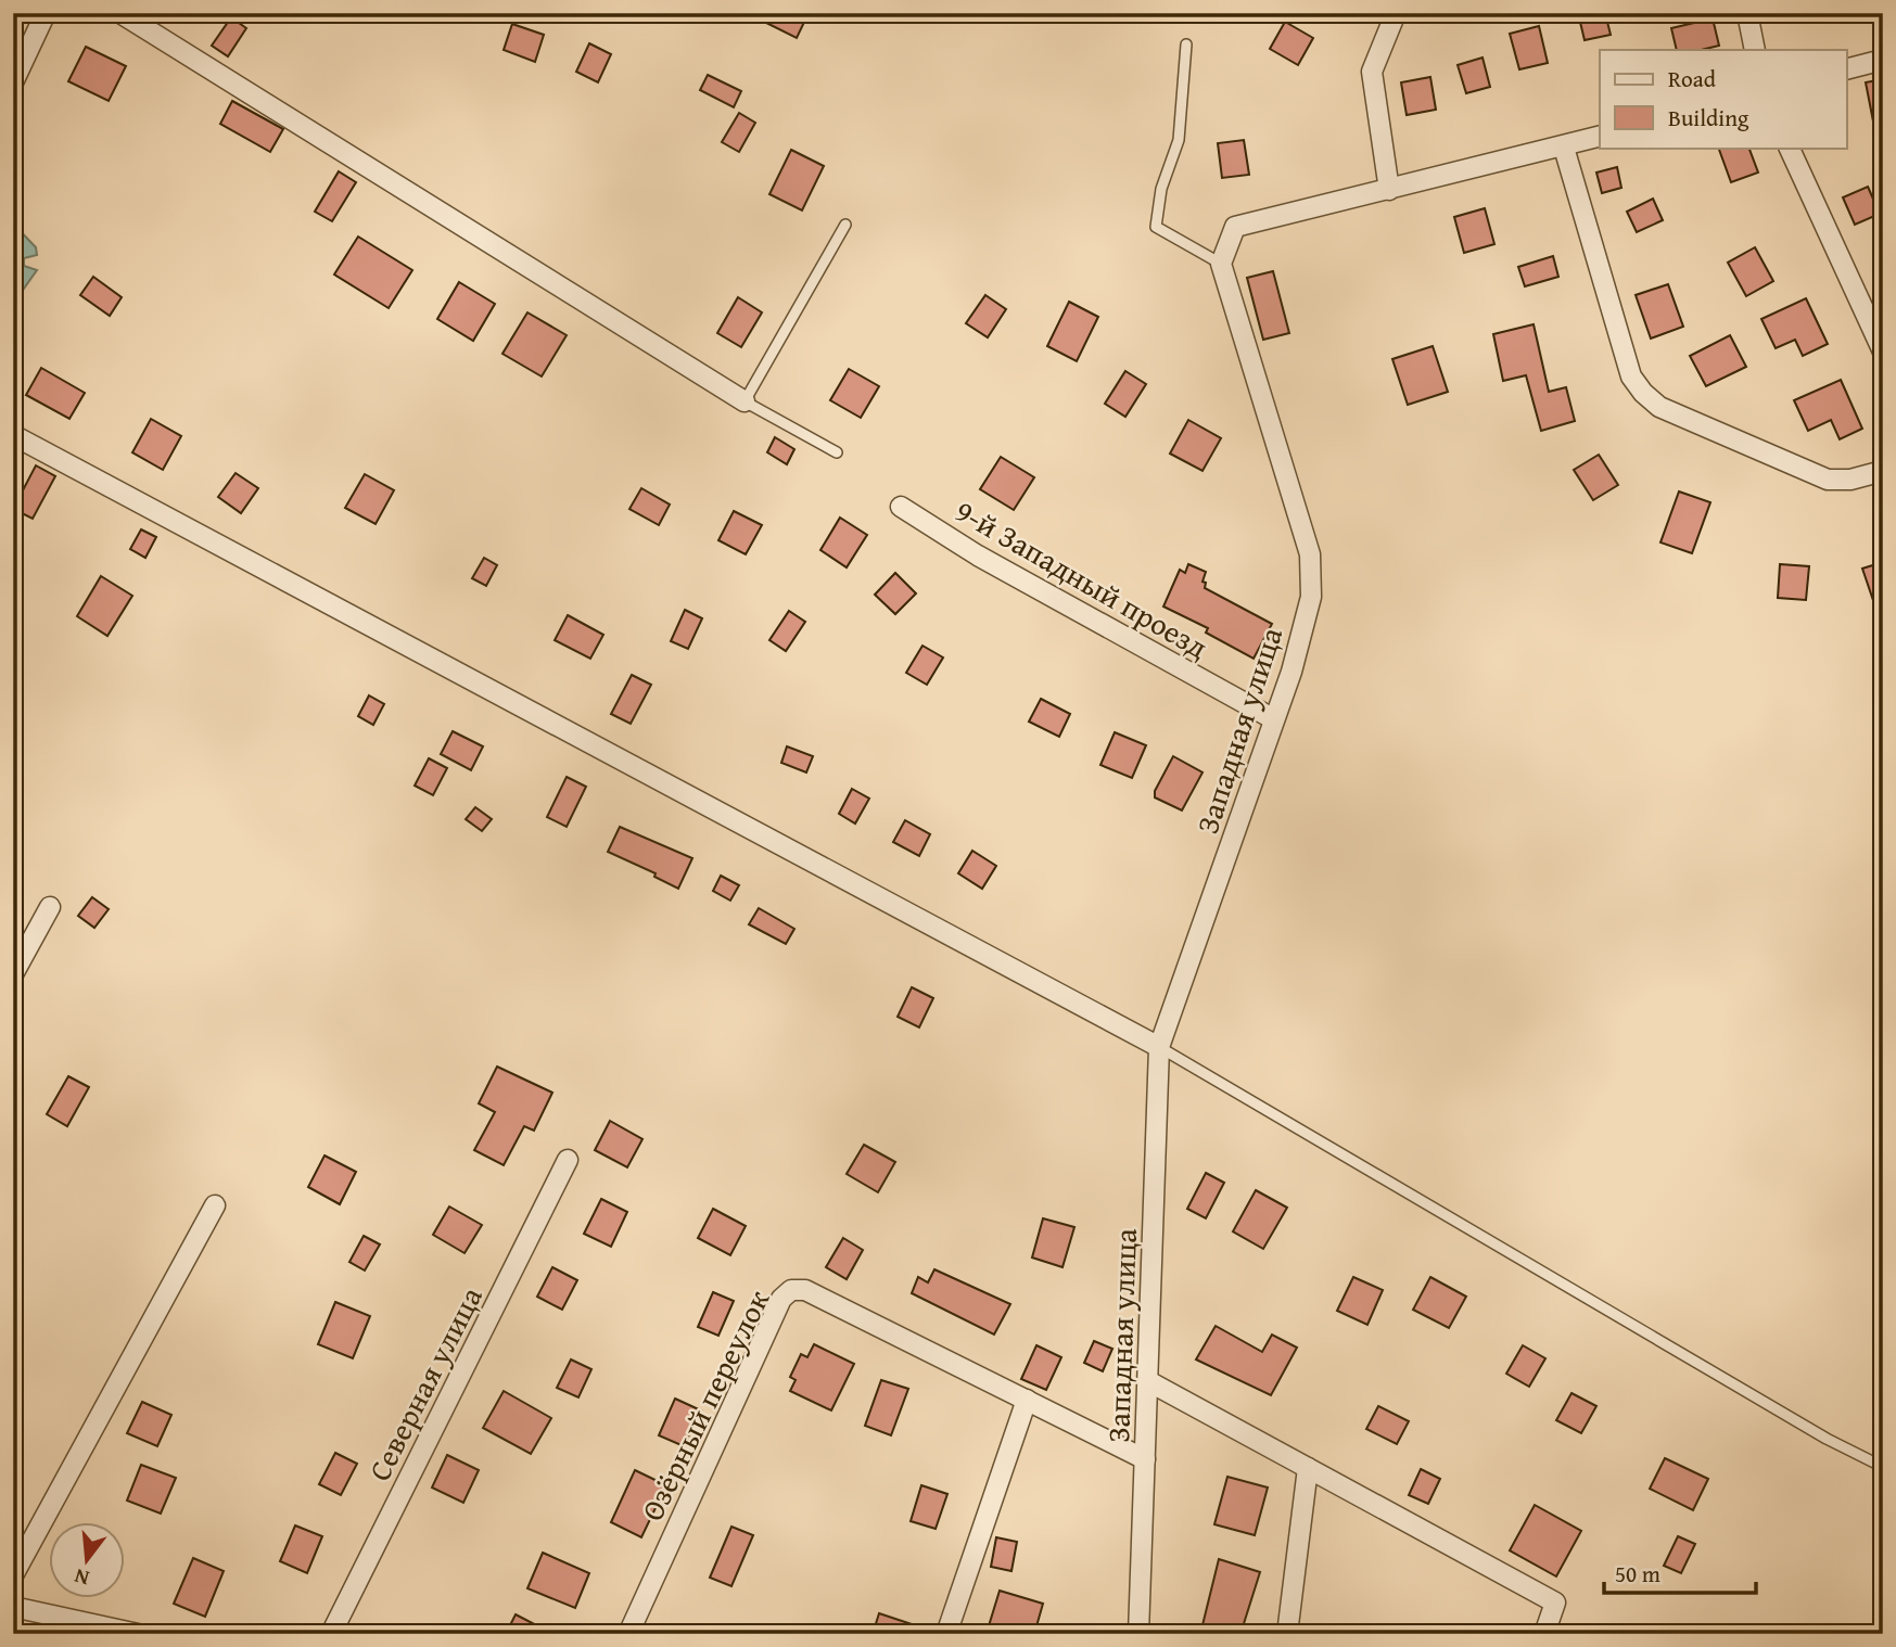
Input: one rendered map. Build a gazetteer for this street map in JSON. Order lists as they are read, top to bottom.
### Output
{
  "streets": {
    "street": [
      "9-й Западный проезд",
      "Западная улица",
      "Северная улица",
      "Озёрный переулок"
    ]
  },
  "crossings": [
    ["9-й Западный проезд", "Западная улица"]
  ],
  "legend": ["Road", "Building"],
  "scale_bar": "50 m",
  "north": "bottom"
}
